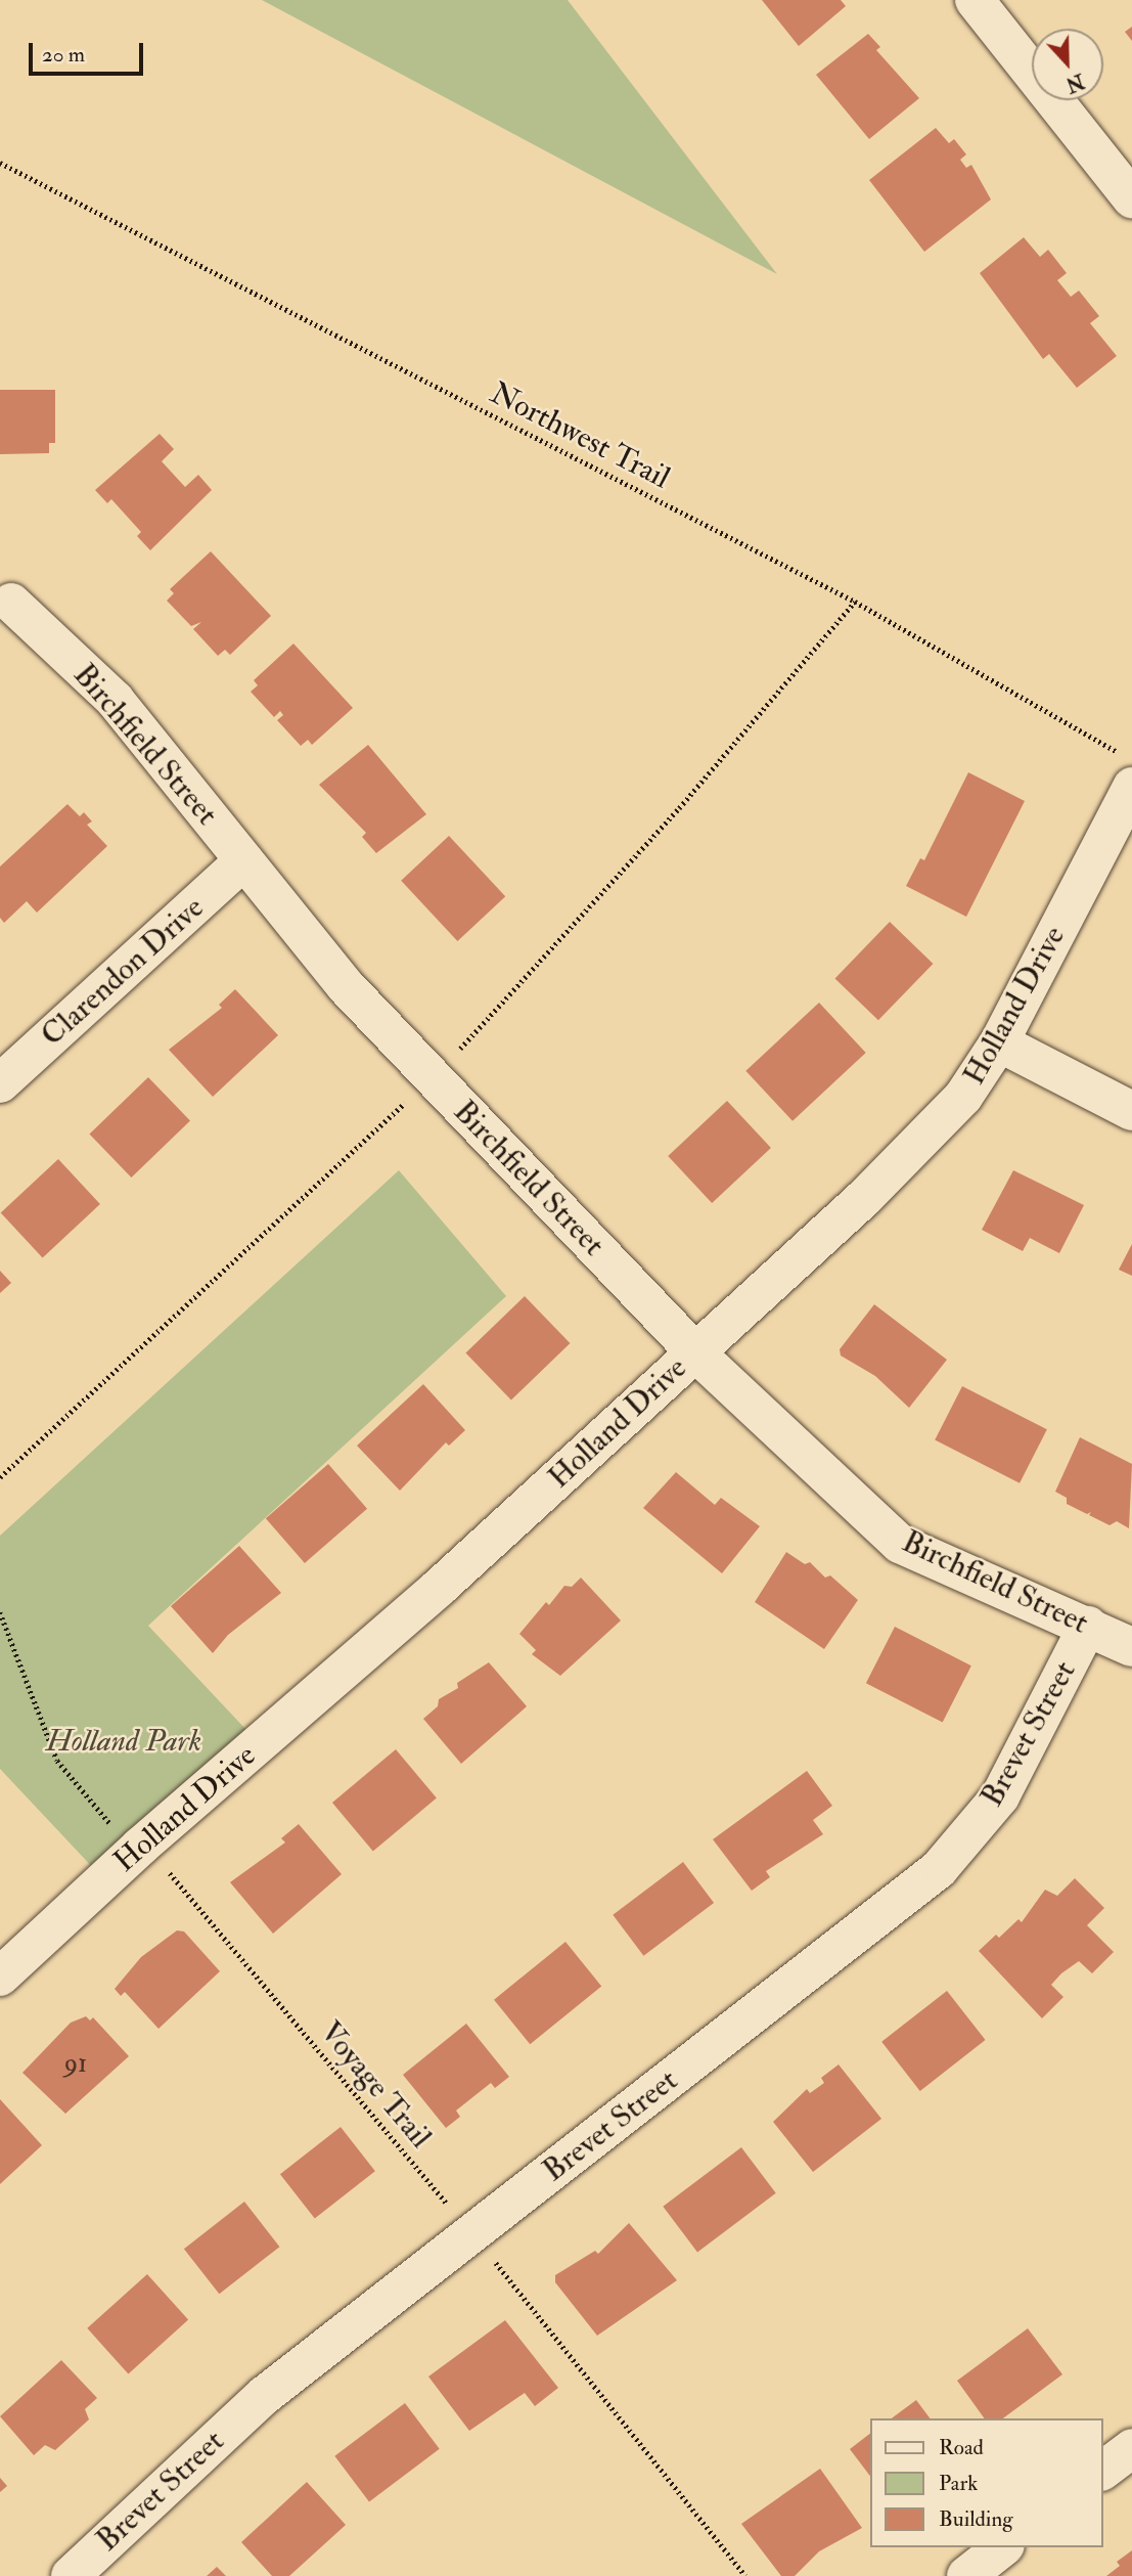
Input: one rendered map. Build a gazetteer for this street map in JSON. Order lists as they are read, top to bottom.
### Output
{
  "streets": {
    "street": [
      "Birchfield Street",
      "Clarendon Drive",
      "Holland Drive",
      "Brevet Street"
    ],
    "path": ["Northwest Trail", "Voyage Trail"]
  },
  "crossings": [
    ["Northwest Trail", "Holland Drive"],
    ["Birchfield Street", "Clarendon Drive"],
    ["Birchfield Street", "Holland Drive"],
    ["Birchfield Street", "Brevet Street"],
    ["Holland Drive", "Voyage Trail"],
    ["Brevet Street", "Voyage Trail"]
  ],
  "parks": ["Holland Park"],
  "house_numbers": ["91"],
  "legend": ["Road", "Park", "Building"],
  "scale_bar": "20 m",
  "north": "bottom"
}
